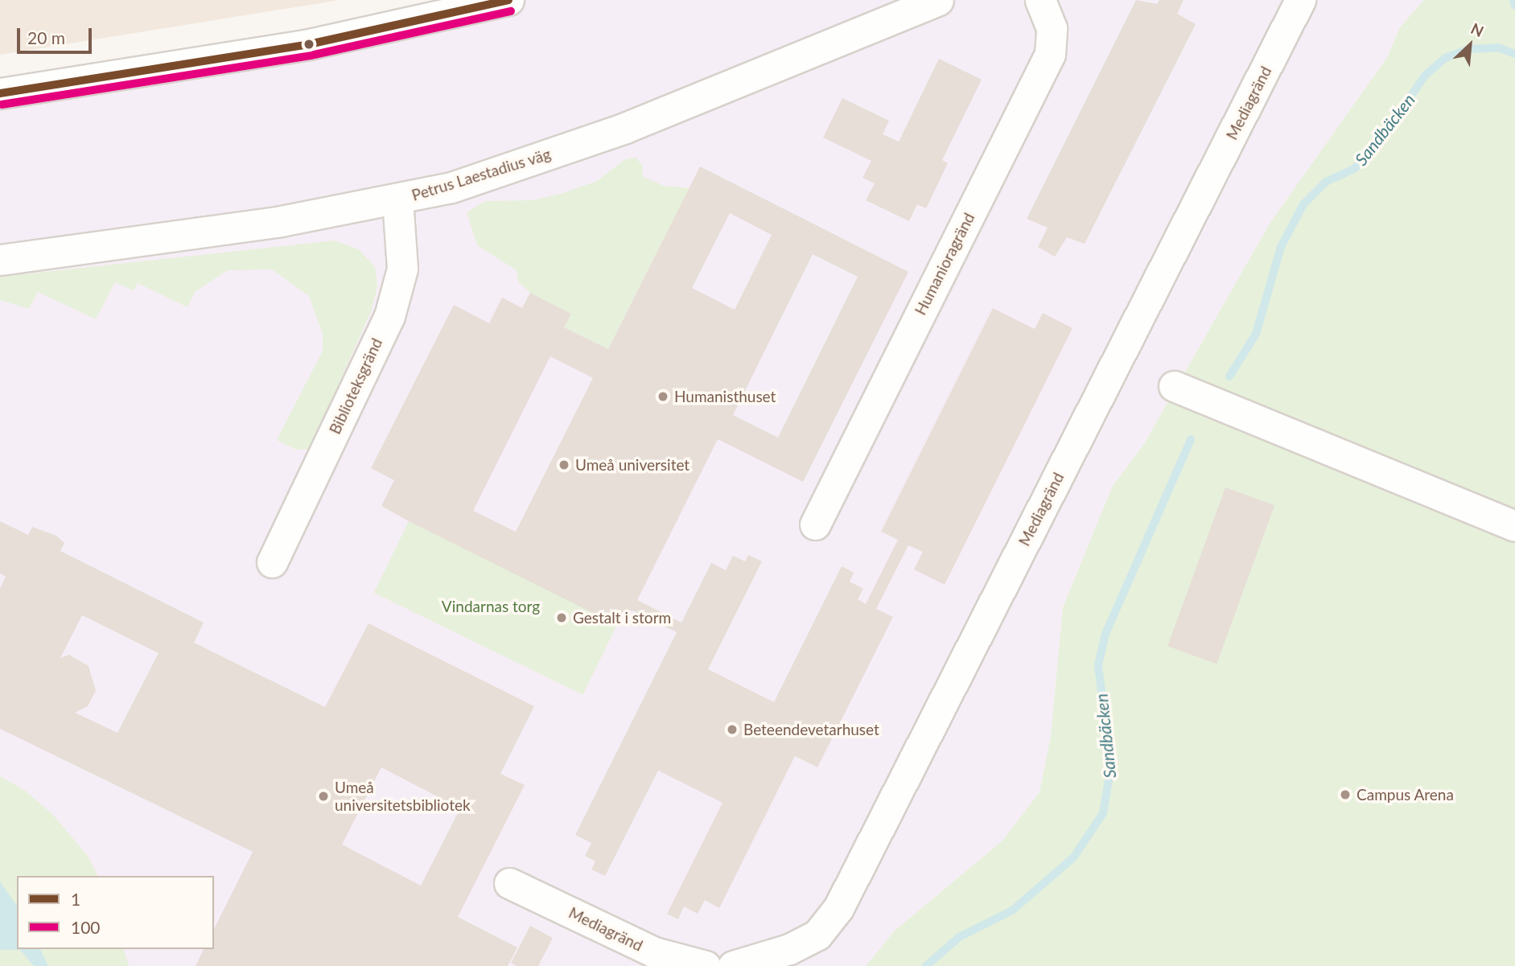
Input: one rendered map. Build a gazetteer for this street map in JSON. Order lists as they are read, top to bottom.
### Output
{
  "streets": {
    "street": [
      "Mediagränd",
      "Petrus Laestadius väg",
      "Humanioragränd",
      "Biblioteksgränd"
    ]
  },
  "crossings": [
    ["Petrus Laestadius väg", "Biblioteksgränd"]
  ],
  "water": ["Sandbäcken"],
  "parks": ["Vindarnas torg"],
  "places": [
    "Humanisthuset",
    "Umeå universitet",
    "Gestalt i storm",
    "Beteendevetarhuset",
    "Campus Arena",
    "Umeå universitetsbibliotek"
  ],
  "lines": ["transit line 1", "transit line 100"],
  "legend": ["1", "100"],
  "scale_bar": "20 m",
  "north": "top right"
}
